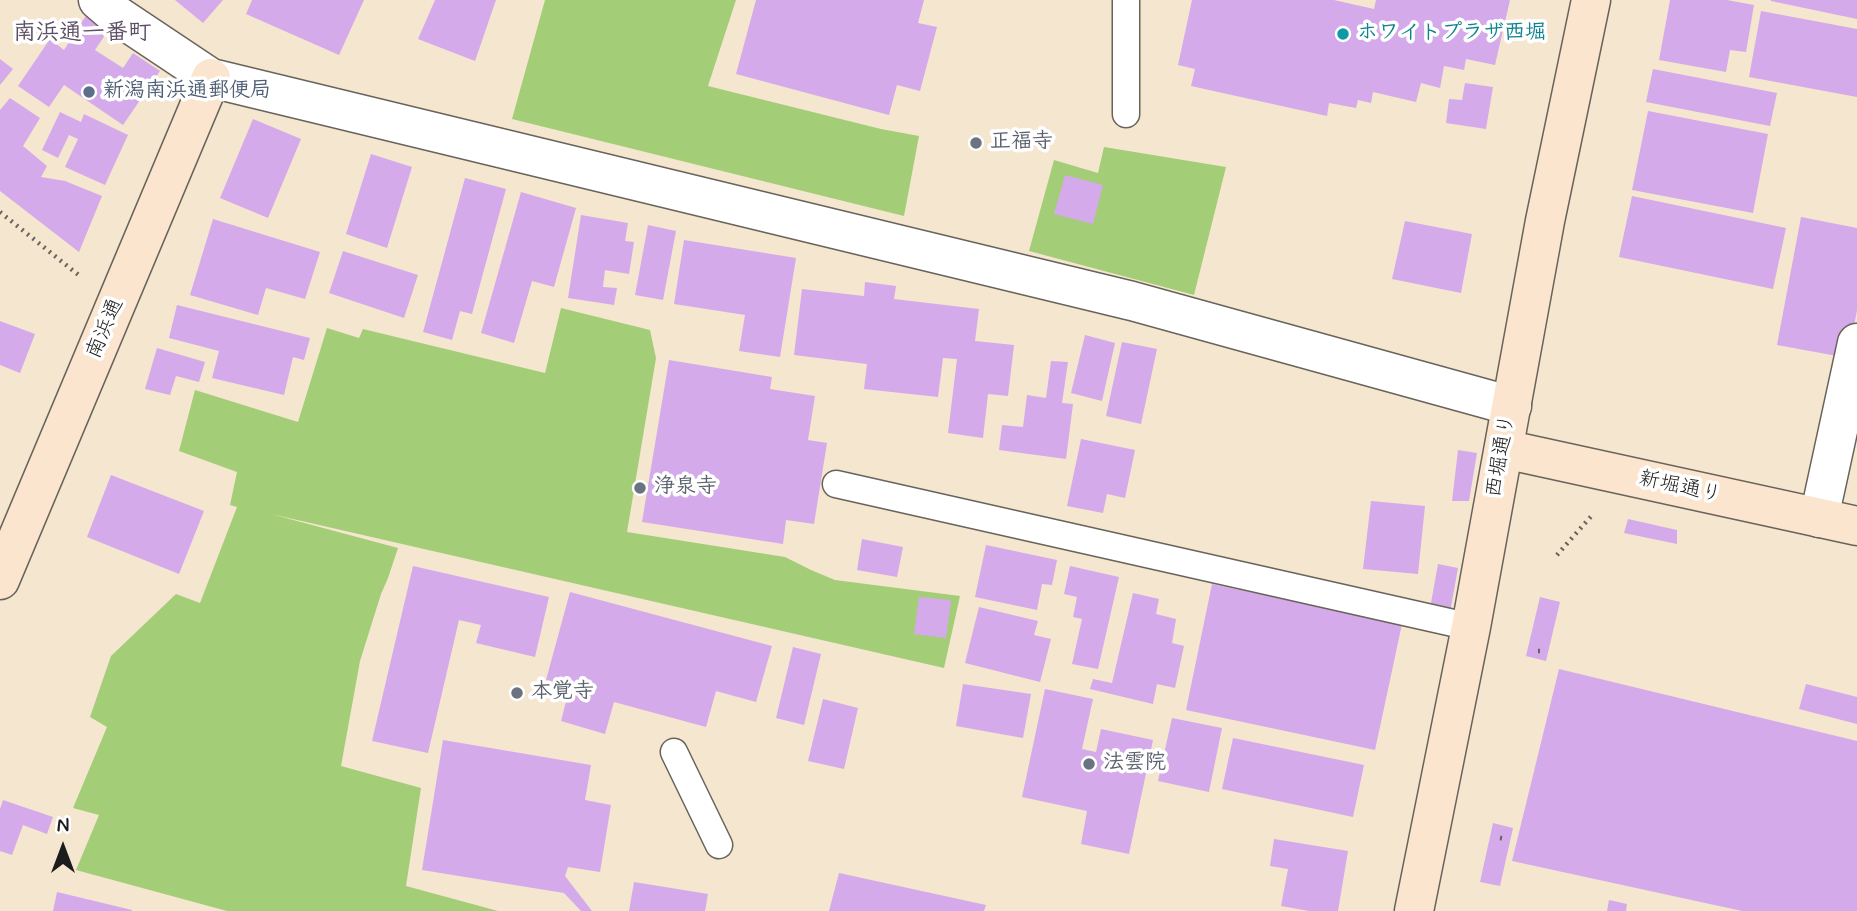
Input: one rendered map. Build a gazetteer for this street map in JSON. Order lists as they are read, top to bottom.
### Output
{
  "streets": {
    "street": ["南浜通", "西堀通り", "新堀通り"]
  },
  "crossings": [
    ["西堀通り", "新堀通り"]
  ],
  "districts": ["南浜通一番町"],
  "places": [
    "ホワイトプラザ西堀",
    "新潟南浜通郵便局",
    "正福寺",
    "浄泉寺",
    "本覚寺",
    "法雲院"
  ],
  "north": "top"
}
